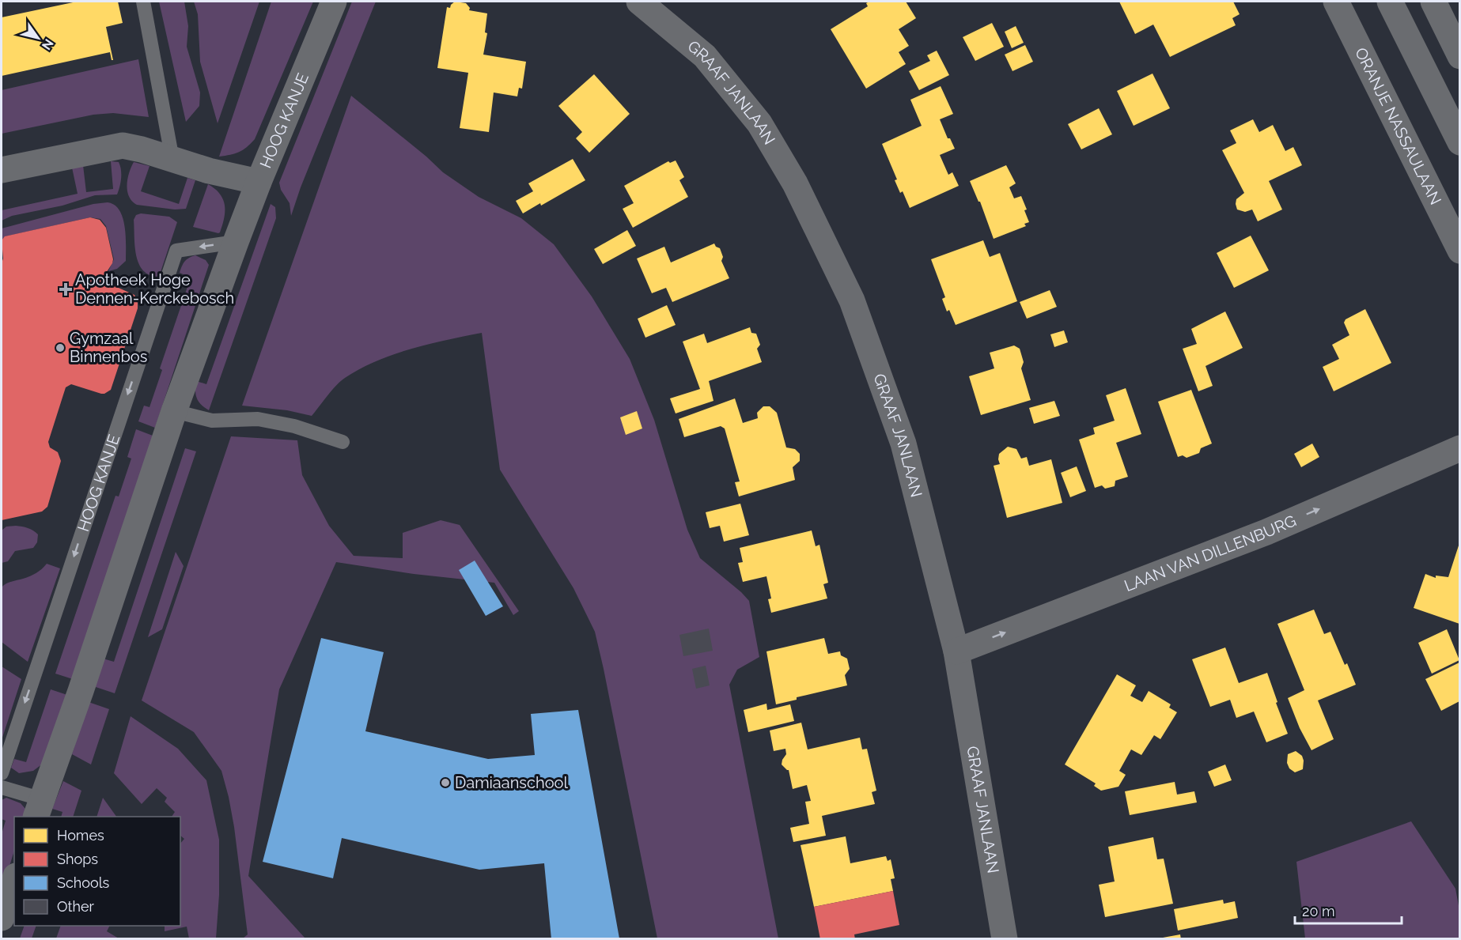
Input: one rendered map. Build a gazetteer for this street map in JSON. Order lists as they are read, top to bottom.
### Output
{
  "streets": {
    "street": [
      "GRAAF JANLAAN",
      "HOOG KANJE",
      "ORANJE NASSAULAAN",
      "LAAN VAN DILLENBURG"
    ]
  },
  "crossings": [
    ["GRAAF JANLAAN", "LAAN VAN DILLENBURG"]
  ],
  "one_way": ["LAAN VAN DILLENBURG"],
  "places": {
    "health": ["Apotheek Hoge Dennen-Kerckebosch"],
    "other": ["Gymzaal Binnenbos", "Damiaanschool"]
  },
  "legend": [
    "Homes",
    "Shops",
    "Schools",
    "Other"
  ],
  "scale_bar": "20 m",
  "north": "bottom right"
}
